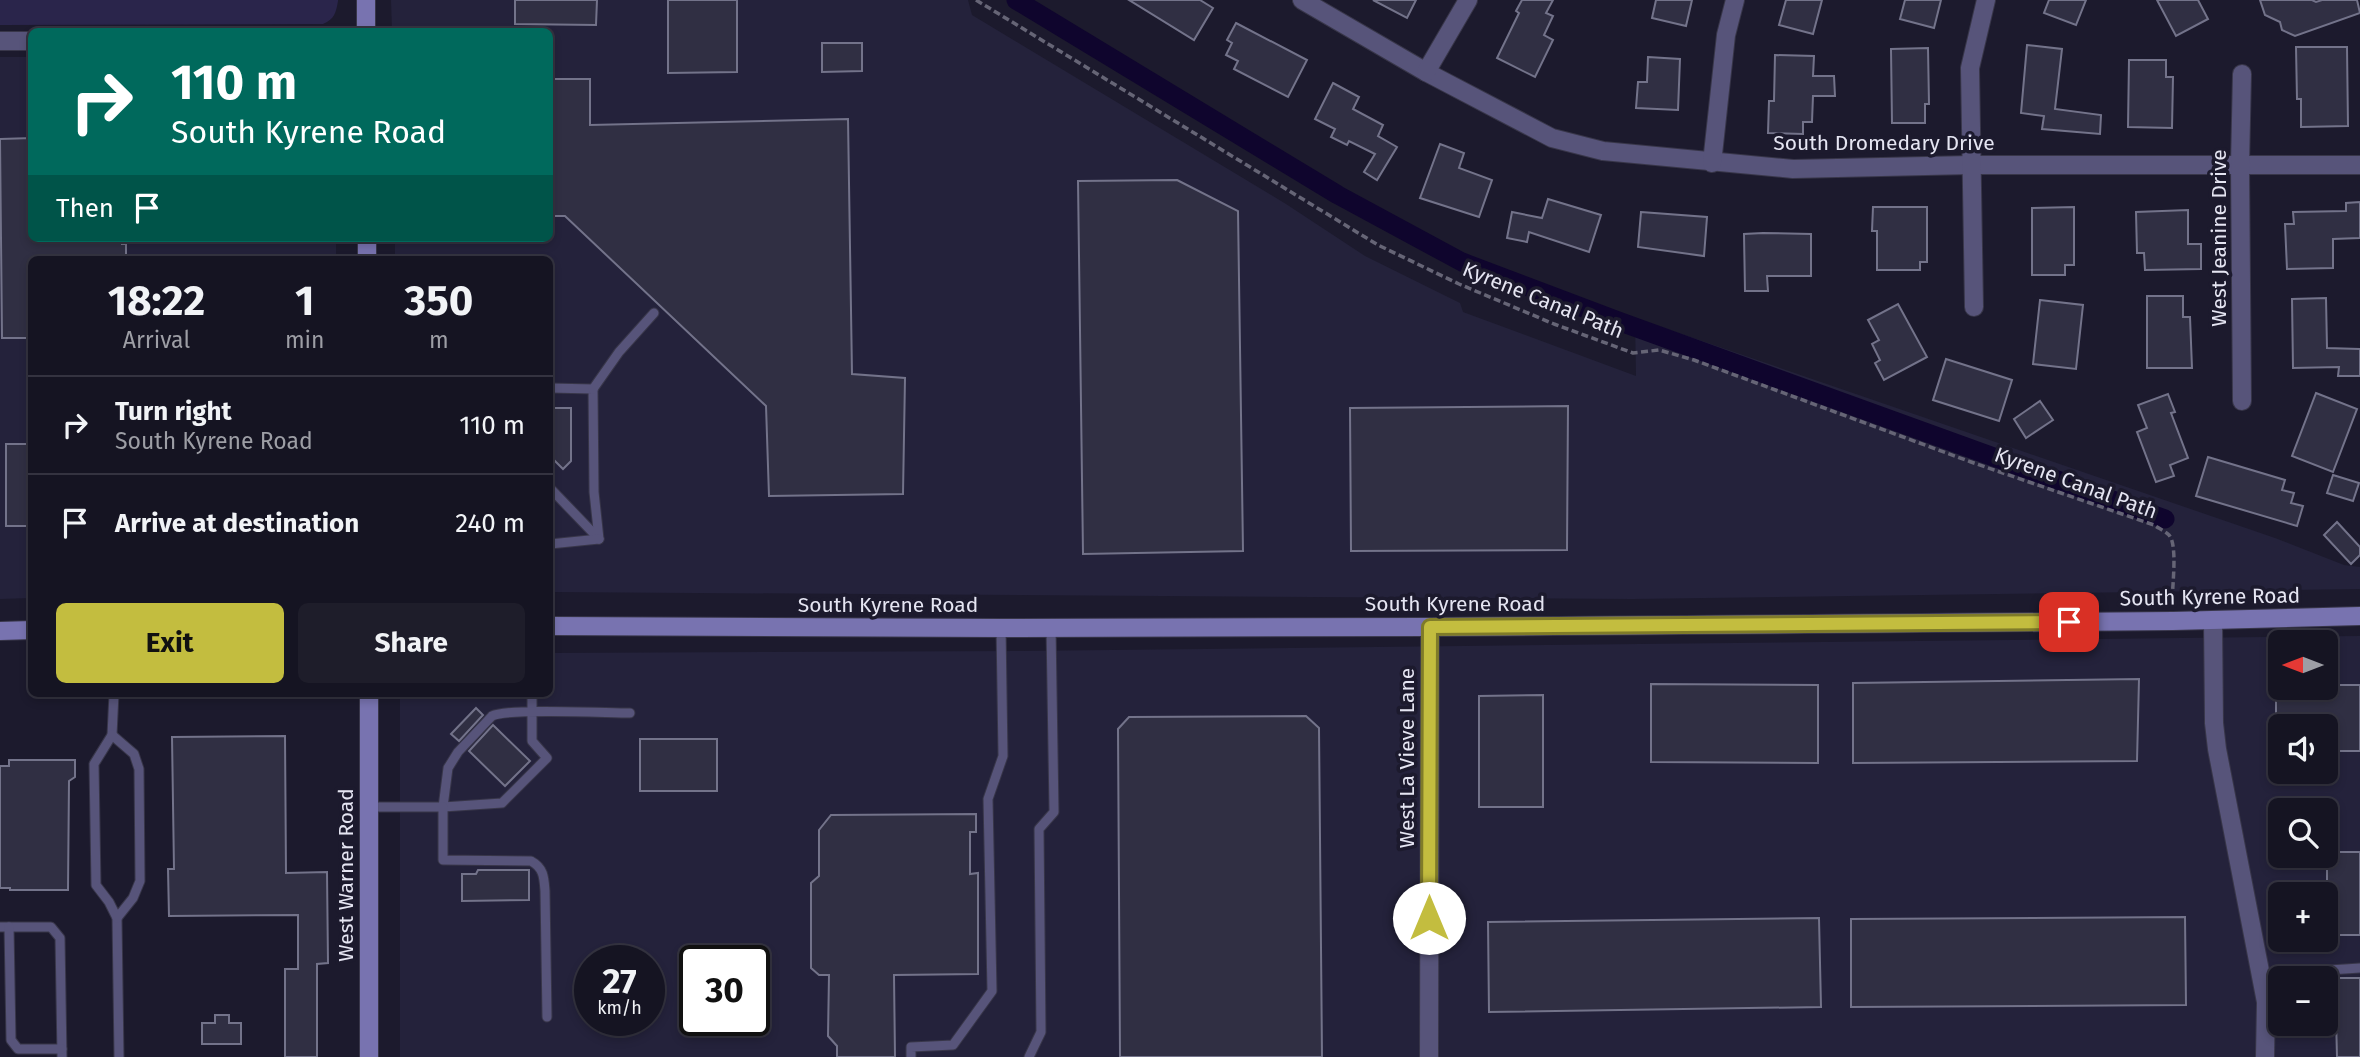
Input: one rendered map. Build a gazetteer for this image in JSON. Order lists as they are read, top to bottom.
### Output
{
  "streets": {
    "main road": ["South Kyrene Road", "West Warner Road"],
    "street": ["South Dromedary Drive", "West Jeanine Drive", "West La Vieve Lane"],
    "path": ["Kyrene Canal Path"]
  },
  "crossings": [
    ["South Dromedary Drive", "West Jeanine Drive"],
    ["South Kyrene Road", "West La Vieve Lane"]
  ],
  "north": "left",
  "page": {
    "turn": ["110 m", "South Kyrene Road"],
    "then": "Then",
    "eta": [
      "18:22",
      "Arrival",
      "1",
      "min",
      "350",
      "m"
    ],
    "list": [
      {
        "name": "Turn right",
        "note": "South Kyrene Road",
        "value": "110 m"
      },
      {
        "name": "Arrive at destination",
        "value": "240 m"
      }
    ],
    "buttons": ["Exit", "Share"],
    "map_buttons": ["+", "−"],
    "speed": "27 km/h",
    "limit": "30"
  }
}
